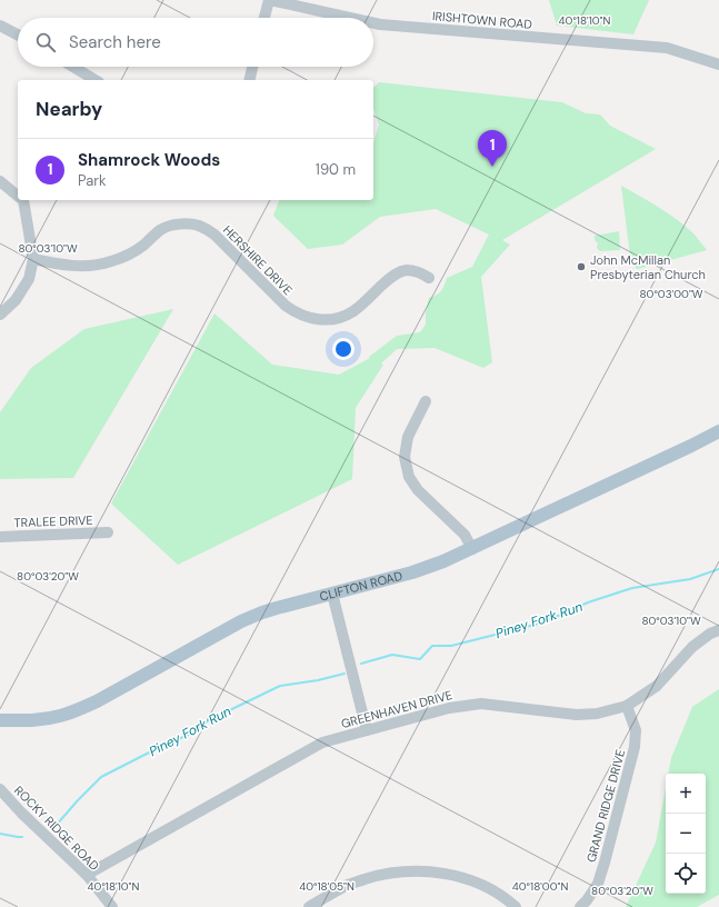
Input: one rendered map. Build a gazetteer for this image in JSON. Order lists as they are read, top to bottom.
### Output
{
  "streets": {
    "main road": ["CLIFTON ROAD"],
    "street": [
      "IRISHTOWN ROAD",
      "HERSHIRE DRIVE",
      "TRALEE DRIVE",
      "GREENHAVEN DRIVE",
      "GRAND RIDGE DRIVE",
      "ROCKY RIDGE ROAD"
    ]
  },
  "crossings": [
    ["GREENHAVEN DRIVE", "GRAND RIDGE DRIVE"],
    ["GREENHAVEN DRIVE", "ROCKY RIDGE ROAD"]
  ],
  "water": ["Piney Fork Run"],
  "places": ["John McMillan Presbyterian Church"],
  "page": {
    "search": "Search here",
    "heading": "Nearby",
    "pins": "1",
    "list": [
      {
        "mark": "1",
        "name": "Shamrock Woods",
        "note": "Park",
        "value": "190 m"
      }
    ],
    "map_buttons": ["+", "−"]
  },
  "coordinates": [
    "40°18'10\"N",
    "80°03'10\"W",
    "80°03'00\"W",
    "80°03'20\"W",
    "40°18'05\"N",
    "40°18'00\"N"
  ]
}
